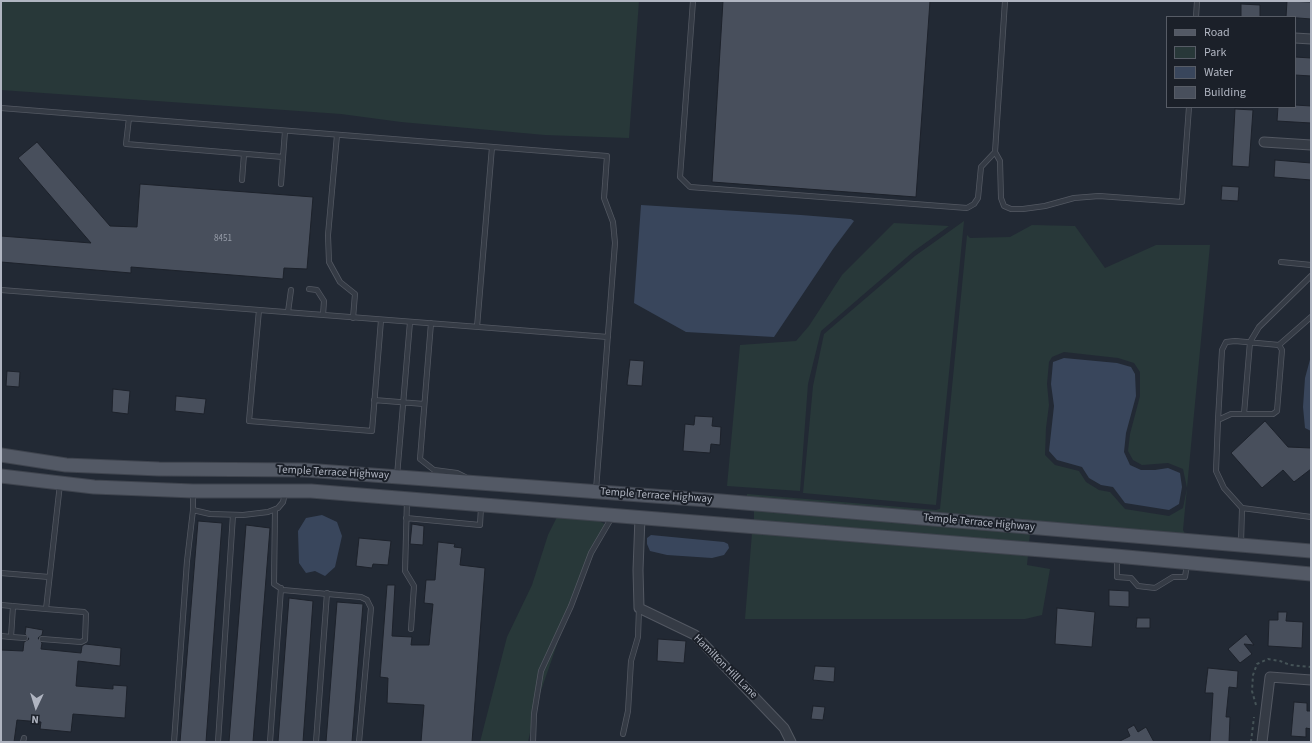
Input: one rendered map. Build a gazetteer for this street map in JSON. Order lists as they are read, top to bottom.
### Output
{
  "streets": {
    "main road": ["Temple Terrace Highway"],
    "street": ["Hamilton Hill Lane"]
  },
  "house_numbers": ["8451"],
  "legend": [
    "Road",
    "Park",
    "Water",
    "Building"
  ],
  "north": "bottom"
}
